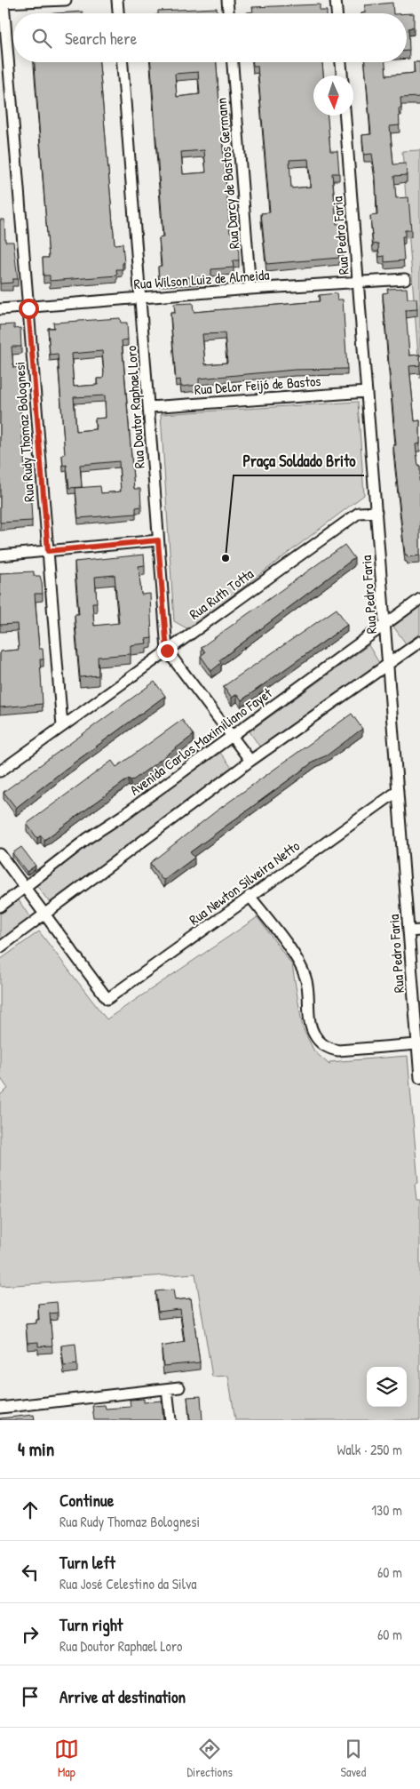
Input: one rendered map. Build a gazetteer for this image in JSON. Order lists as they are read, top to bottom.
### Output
{
  "streets": {
    "street": [
      "Rua Darcy de Bastos Germann",
      "Rua Pedro Faria",
      "Rua Wilson Luiz de Almeida",
      "Rua Delor Feijó de Bastos",
      "Rua Doutor Raphael Loro",
      "Rua Rudy Thomaz Bolognesi",
      "Rua Ruth Totta",
      "Avenida Carlos Maximiliano Fayet",
      "Rua Newton Silveira Netto"
    ]
  },
  "crossings": [
    ["Rua Darcy de Bastos Germann", "Rua Wilson Luiz de Almeida"],
    ["Rua Pedro Faria", "Rua Wilson Luiz de Almeida"],
    ["Rua Pedro Faria", "Rua Delor Feijó de Bastos"],
    ["Rua Pedro Faria", "Rua Ruth Totta"],
    ["Rua Pedro Faria", "Avenida Carlos Maximiliano Fayet"],
    ["Rua Pedro Faria", "Rua Newton Silveira Netto"],
    ["Rua Wilson Luiz de Almeida", "Rua Doutor Raphael Loro"],
    ["Rua Wilson Luiz de Almeida", "Rua Rudy Thomaz Bolognesi"],
    ["Rua Delor Feijó de Bastos", "Rua Doutor Raphael Loro"],
    ["Rua Doutor Raphael Loro", "Rua Ruth Totta"],
    ["Rua Rudy Thomaz Bolognesi", "Rua Ruth Totta"]
  ],
  "places": ["Praça Soldado Brito"],
  "north": "bottom",
  "page": {
    "search": "Search here",
    "heading": ["4 min", "Walk · 250 m"],
    "list": [
      ["Continue", "Rua Rudy Thomaz Bolognesi", "130 m"],
      ["Turn left", "Rua José Celestino da Silva", "60 m"],
      ["Turn right", "Rua Doutor Raphael Loro", "60 m"],
      "Arrive at destination"
    ],
    "nav": ["Map", "Directions", "Saved"]
  }
}
